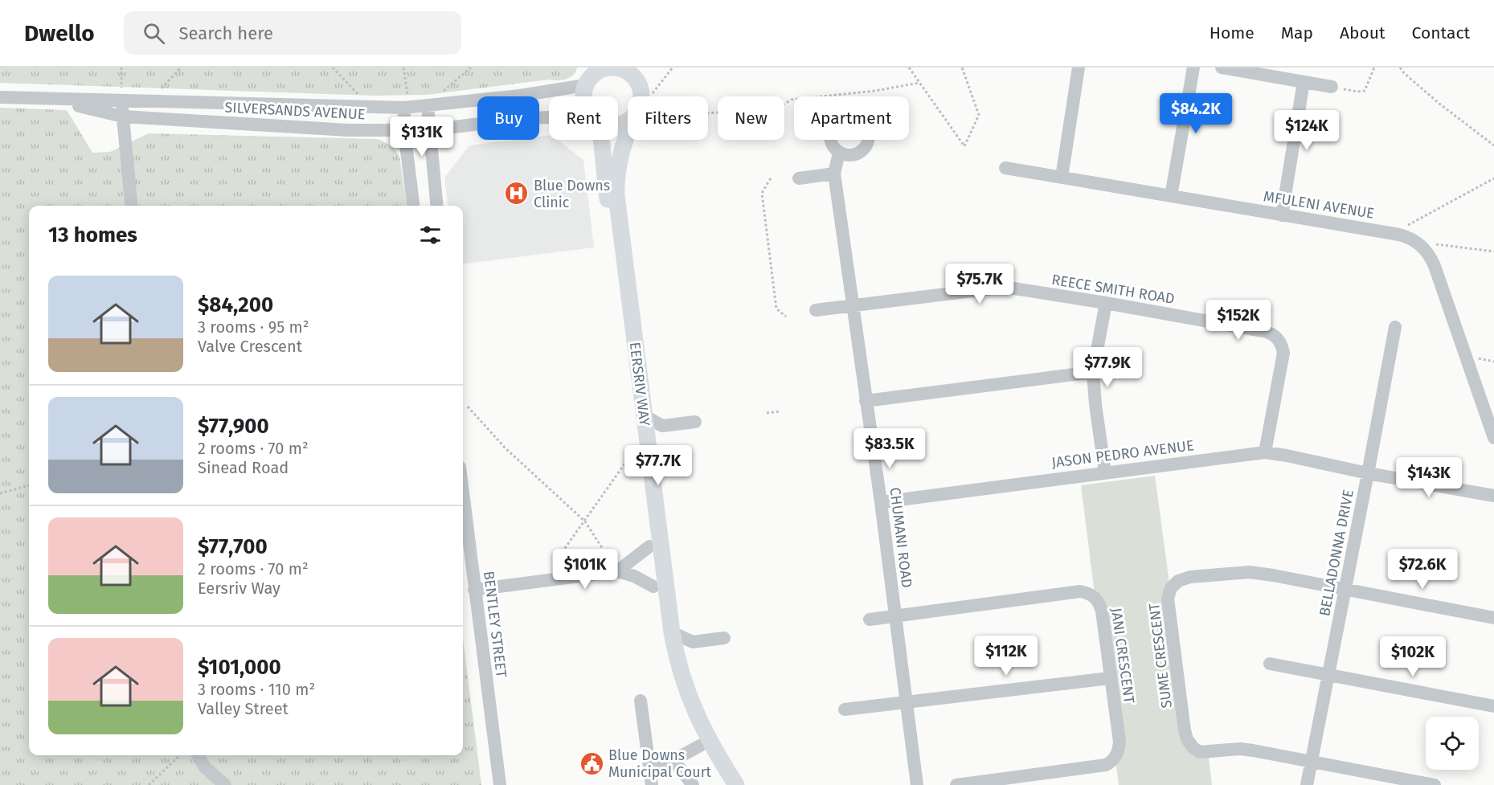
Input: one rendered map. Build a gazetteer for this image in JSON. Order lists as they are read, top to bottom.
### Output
{
  "streets": {
    "main road": ["EERSRIV WAY"],
    "street": [
      "SILVERSANDS AVENUE",
      "MFULENI AVENUE",
      "REECE SMITH ROAD",
      "JASON PEDRO AVENUE",
      "CHUMANI ROAD",
      "BELLADONNA DRIVE",
      "BENTLEY STREET",
      "JANI CRESCENT",
      "SUME CRESCENT"
    ]
  },
  "crossings": [
    ["REECE SMITH ROAD", "JASON PEDRO AVENUE"],
    ["REECE SMITH ROAD", "CHUMANI ROAD"],
    ["JASON PEDRO AVENUE", "CHUMANI ROAD"],
    ["JASON PEDRO AVENUE", "BELLADONNA DRIVE"],
    ["CHUMANI ROAD", "JANI CRESCENT"],
    ["BELLADONNA DRIVE", "SUME CRESCENT"]
  ],
  "places": {
    "hospital": ["Blue Downs Clinic"],
    "public building": ["Blue Downs Municipal Court"]
  },
  "page": {
    "header": "Dwello",
    "search": "Search here",
    "nav": [
      "Home",
      "Map",
      "About",
      "Contact"
    ],
    "price": [
      "$84.2K",
      "$124K",
      "$131K",
      "$75.7K",
      "$152K",
      "$77.9K",
      "$83.5K",
      "$77.7K",
      "$143K",
      "$101K",
      "$72.6K",
      "$112K",
      "$102K"
    ],
    "chip": [
      "Buy",
      "Rent",
      "Filters",
      "New",
      "Apartment"
    ],
    "heading": "13 homes",
    "list": [
      {
        "name": "$84,200",
        "note": "3 rooms · 95 m² · Valve Crescent"
      },
      {
        "name": "$77,900",
        "note": "2 rooms · 70 m² · Sinead Road"
      },
      {
        "name": "$77,700",
        "note": "2 rooms · 70 m² · Eersriv Way"
      },
      {
        "name": "$101,000",
        "note": "3 rooms · 110 m² · Valley Street"
      }
    ]
  }
}
